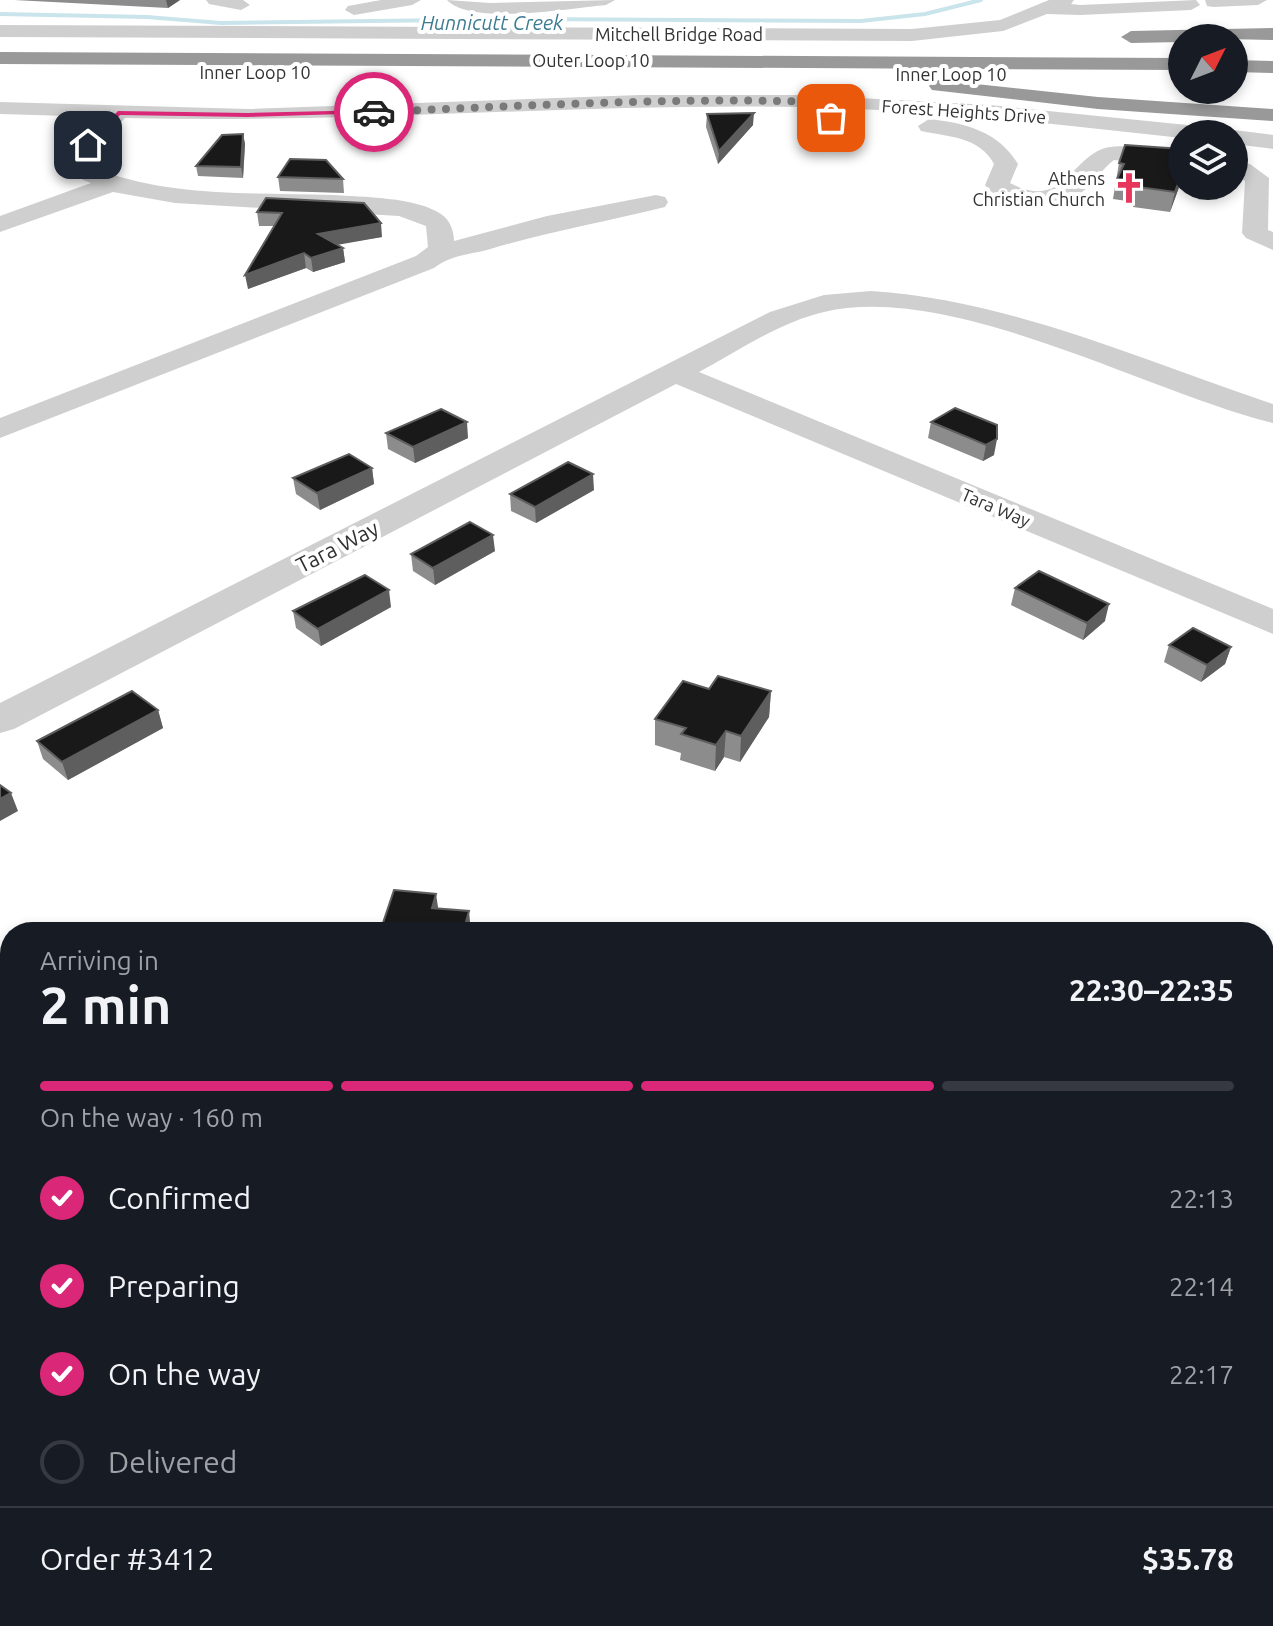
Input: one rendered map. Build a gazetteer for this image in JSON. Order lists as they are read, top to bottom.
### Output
{
  "streets": {
    "highway": ["Outer Loop 10", "Inner Loop 10"],
    "street": ["Mitchell Bridge Road", "Forest Heights Drive", "Tara Way"]
  },
  "crossings": [
    ["Outer Loop 10", "Inner Loop 10"]
  ],
  "water": ["Hunnicutt Creek"],
  "places": {
    "church": ["Athens Christian Church"]
  },
  "north": "top right",
  "page": {
    "heading": ["2 min", "Arriving in", "22:30–22:35"],
    "panel": ["Order #3412", "$35.78"],
    "bar": "On the way · 160 m",
    "list": [
      ["Confirmed", "22:13"],
      ["Preparing", "22:14"],
      ["On the way", "22:17"],
      "Delivered"
    ]
  }
}
